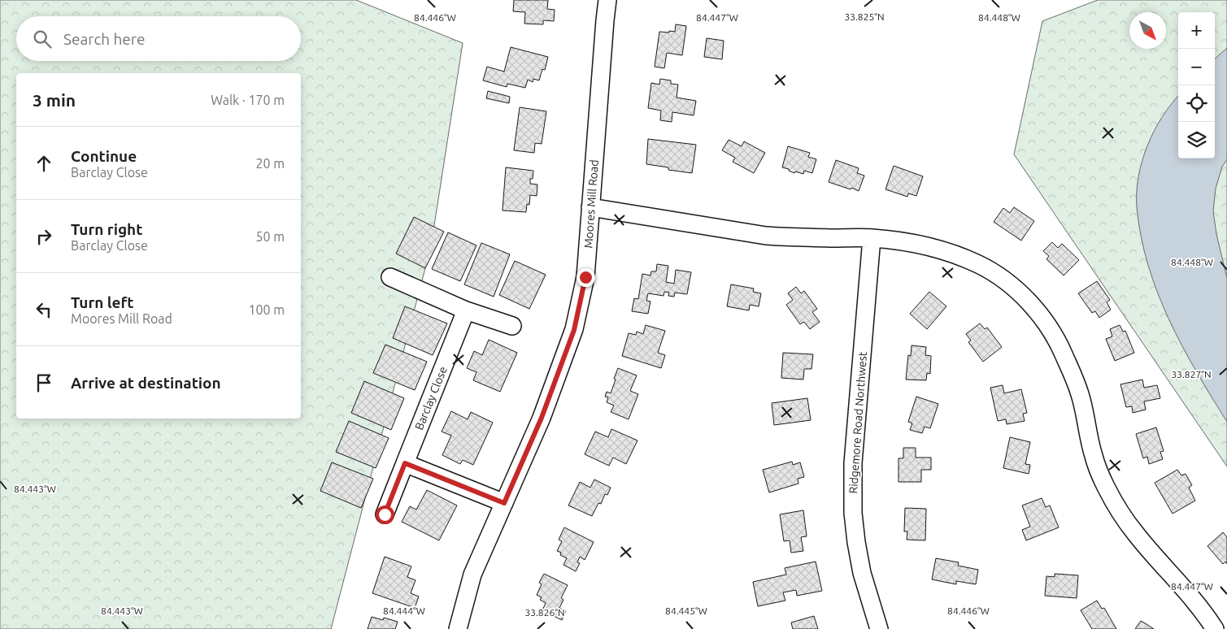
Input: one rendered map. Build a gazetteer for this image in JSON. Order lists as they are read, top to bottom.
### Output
{
  "streets": {
    "street": ["Moores Mill Road", "Barclay Close", "Ridgemore Road Northwest"]
  },
  "north": "bottom right",
  "page": {
    "map_buttons": ["+", "−"],
    "search": "Search here",
    "heading": ["3 min", "Walk · 170 m"],
    "list": [
      ["Continue", "Barclay Close", "20 m"],
      ["Turn right", "Barclay Close", "50 m"],
      ["Turn left", "Moores Mill Road", "100 m"],
      "Arrive at destination"
    ]
  },
  "coordinates": [
    "33.825°N",
    "84.446°W",
    "84.447°W",
    "84.448°W",
    "33.827°N",
    "84.443°W",
    "84.444°W",
    "84.445°W",
    "33.826°N"
  ]
}
